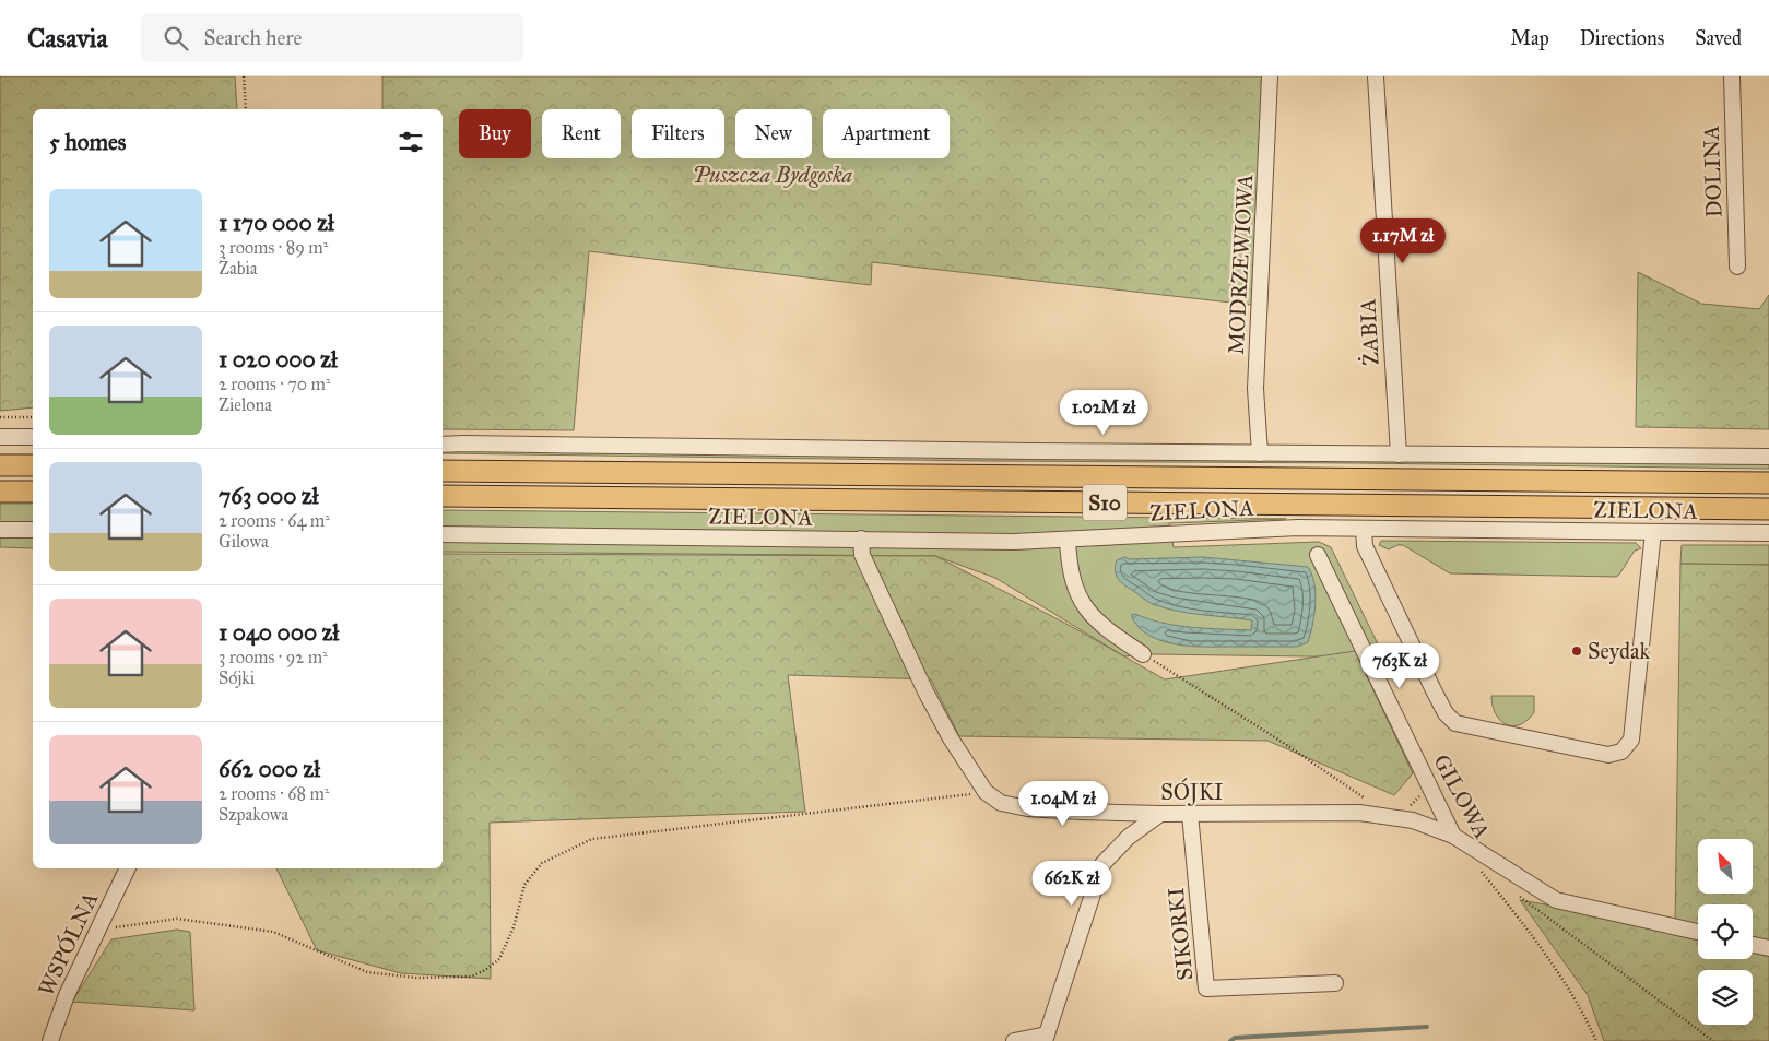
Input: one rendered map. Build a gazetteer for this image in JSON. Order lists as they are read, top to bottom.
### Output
{
  "streets": {
    "highway": ["S10"],
    "street": [
      "DOLINA",
      "MODRZEWIOWA",
      "ŻABIA",
      "ZIELONA",
      "SÓJKI",
      "GILOWA",
      "SIKORKI",
      "WSPÓLNA"
    ]
  },
  "crossings": [
    ["ZIELONA", "SÓJKI"],
    ["SÓJKI", "GILOWA"],
    ["SÓJKI", "SIKORKI"]
  ],
  "parks": ["Puszcza Bydgoska"],
  "places": ["Seydak"],
  "north": "top left",
  "page": {
    "header": "Casavia",
    "search": "Search here",
    "nav": ["Map", "Directions", "Saved"],
    "chip": [
      "Buy",
      "Rent",
      "Filters",
      "New",
      "Apartment"
    ],
    "heading": "5 homes",
    "list": [
      {
        "name": "1 170 000 zł",
        "note": "3 rooms · 89 m² · Żabia"
      },
      {
        "name": "1 020 000 zł",
        "note": "2 rooms · 70 m² · Zielona"
      },
      {
        "name": "763 000 zł",
        "note": "2 rooms · 64 m² · Gilowa"
      },
      {
        "name": "1 040 000 zł",
        "note": "3 rooms · 92 m² · Sójki"
      },
      {
        "name": "662 000 zł",
        "note": "2 rooms · 68 m² · Szpakowa"
      }
    ],
    "price": [
      "1.17M zł",
      "1.02M zł",
      "763K zł",
      "1.04M zł",
      "662K zł"
    ]
  }
}
